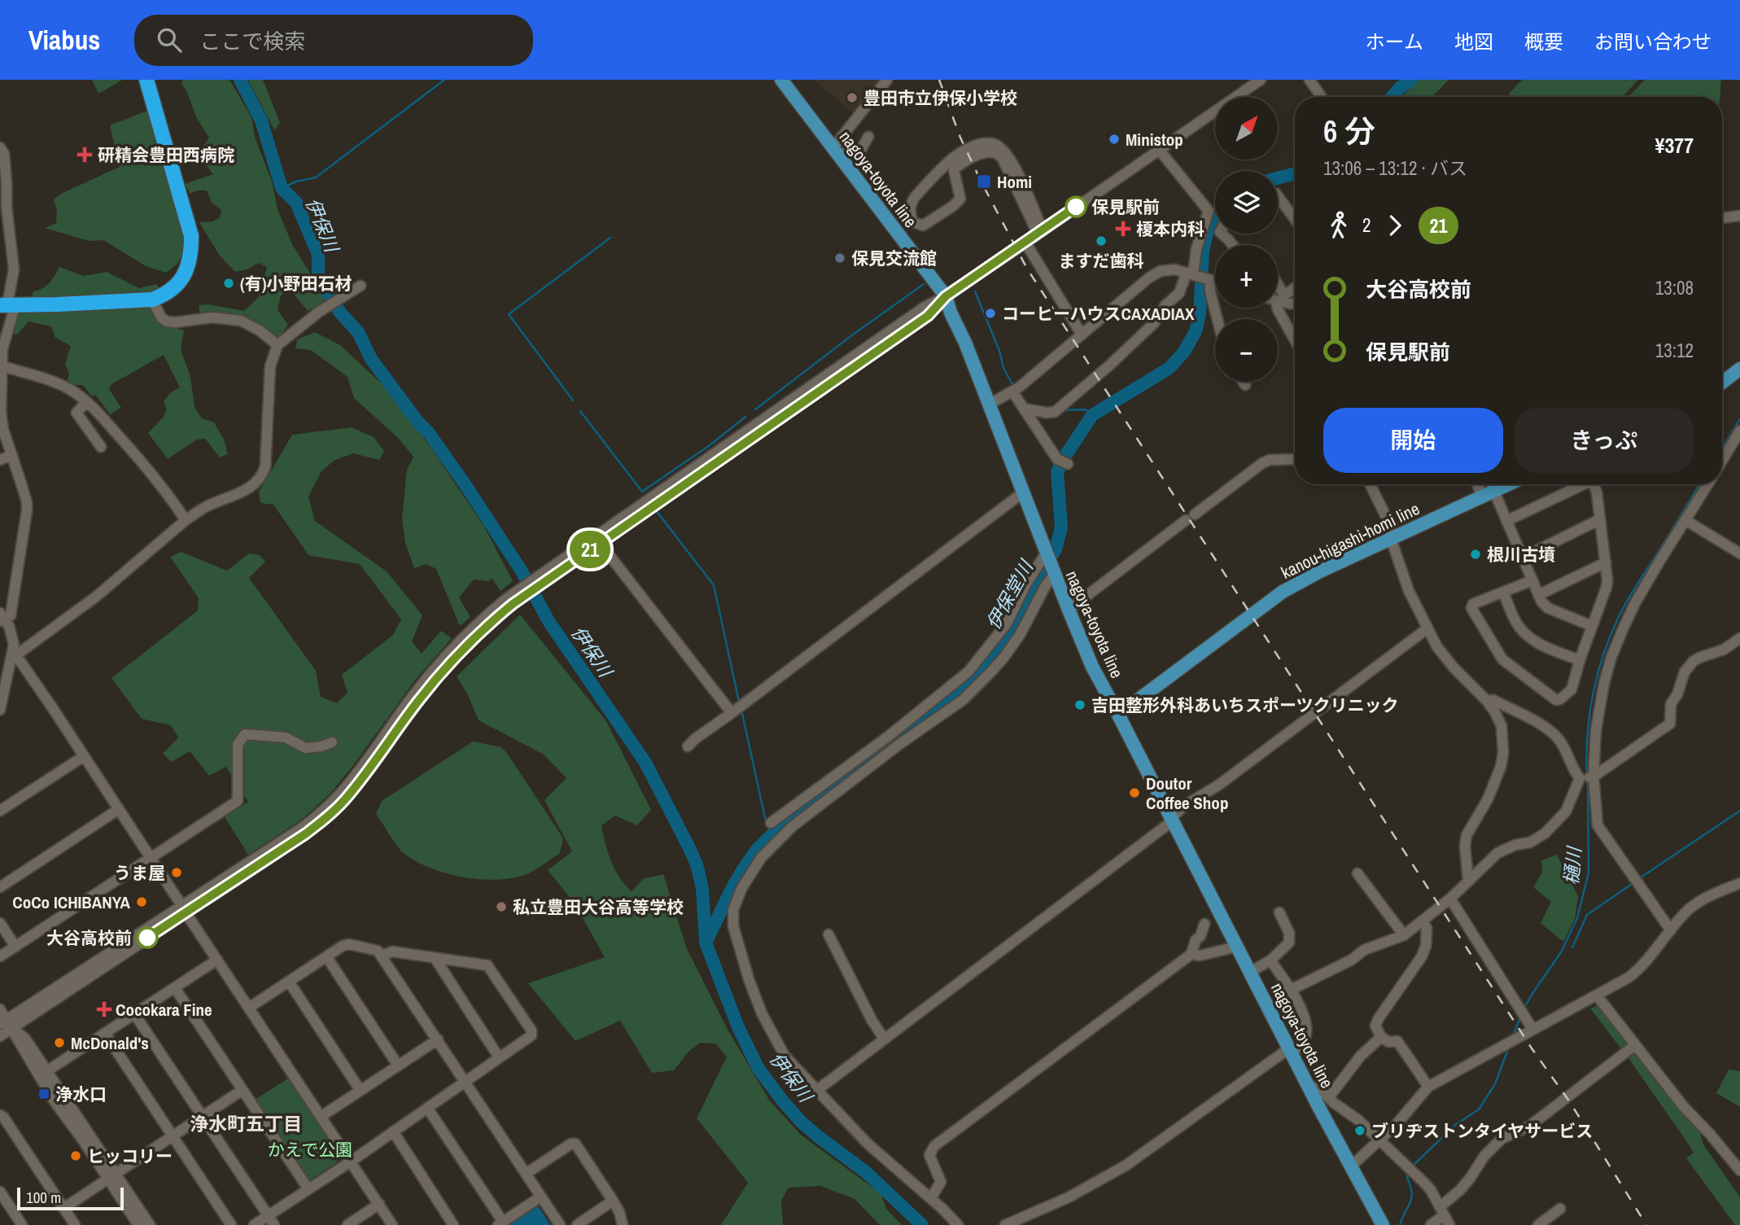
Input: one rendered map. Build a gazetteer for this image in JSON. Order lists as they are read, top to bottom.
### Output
{
  "streets": {
    "main road": ["nagoya-toyota line", "kanou-higashi-homi line"]
  },
  "crossings": [
    ["nagoya-toyota line", "kanou-higashi-homi line"]
  ],
  "districts": ["浄水町五丁目"],
  "water": ["伊保川", "伊保堂川", "樋川"],
  "parks": ["かえで公園"],
  "places": {
    "other": [
      "豊田市立伊保小学校",
      "Ministop",
      "保見駅前",
      "ますだ歯科",
      "保見交流館",
      "(有)小野田石材",
      "コーヒーハウスCAXADIAX",
      "根川古墳",
      "吉田整形外科あいちスポーツクリニック",
      "Doutor Coffee Shop",
      "うま屋",
      "CoCo ICHIBANYA",
      "私立豊田大谷高等学校",
      "大谷高校前",
      "McDonald's",
      "ブリヂストンタイヤサービス",
      "ヒッコリー"
    ],
    "health": ["研精会豊田西病院", "榎本内科", "Cocokara Fine"],
    "transit": ["Homi", "浄水口"]
  },
  "lines": ["bus line 21"],
  "scale_bar": "100 m",
  "north": "top right",
  "page": {
    "header": "Viabus",
    "search": "ここで検索",
    "nav": [
      "ホーム",
      "地図",
      "概要",
      "お問い合わせ"
    ],
    "on_map": "21",
    "map_buttons": ["+", "−"],
    "heading": ["6 分", "13:06 – 13:12 · バス", "¥377"],
    "legs": ["2", "21"],
    "list": [
      {
        "name": "大谷高校前",
        "value": "13:08"
      },
      {
        "name": "保見駅前",
        "value": "13:12"
      }
    ],
    "buttons": ["開始", "きっぷ"],
    "scale": "100 m"
  }
}
